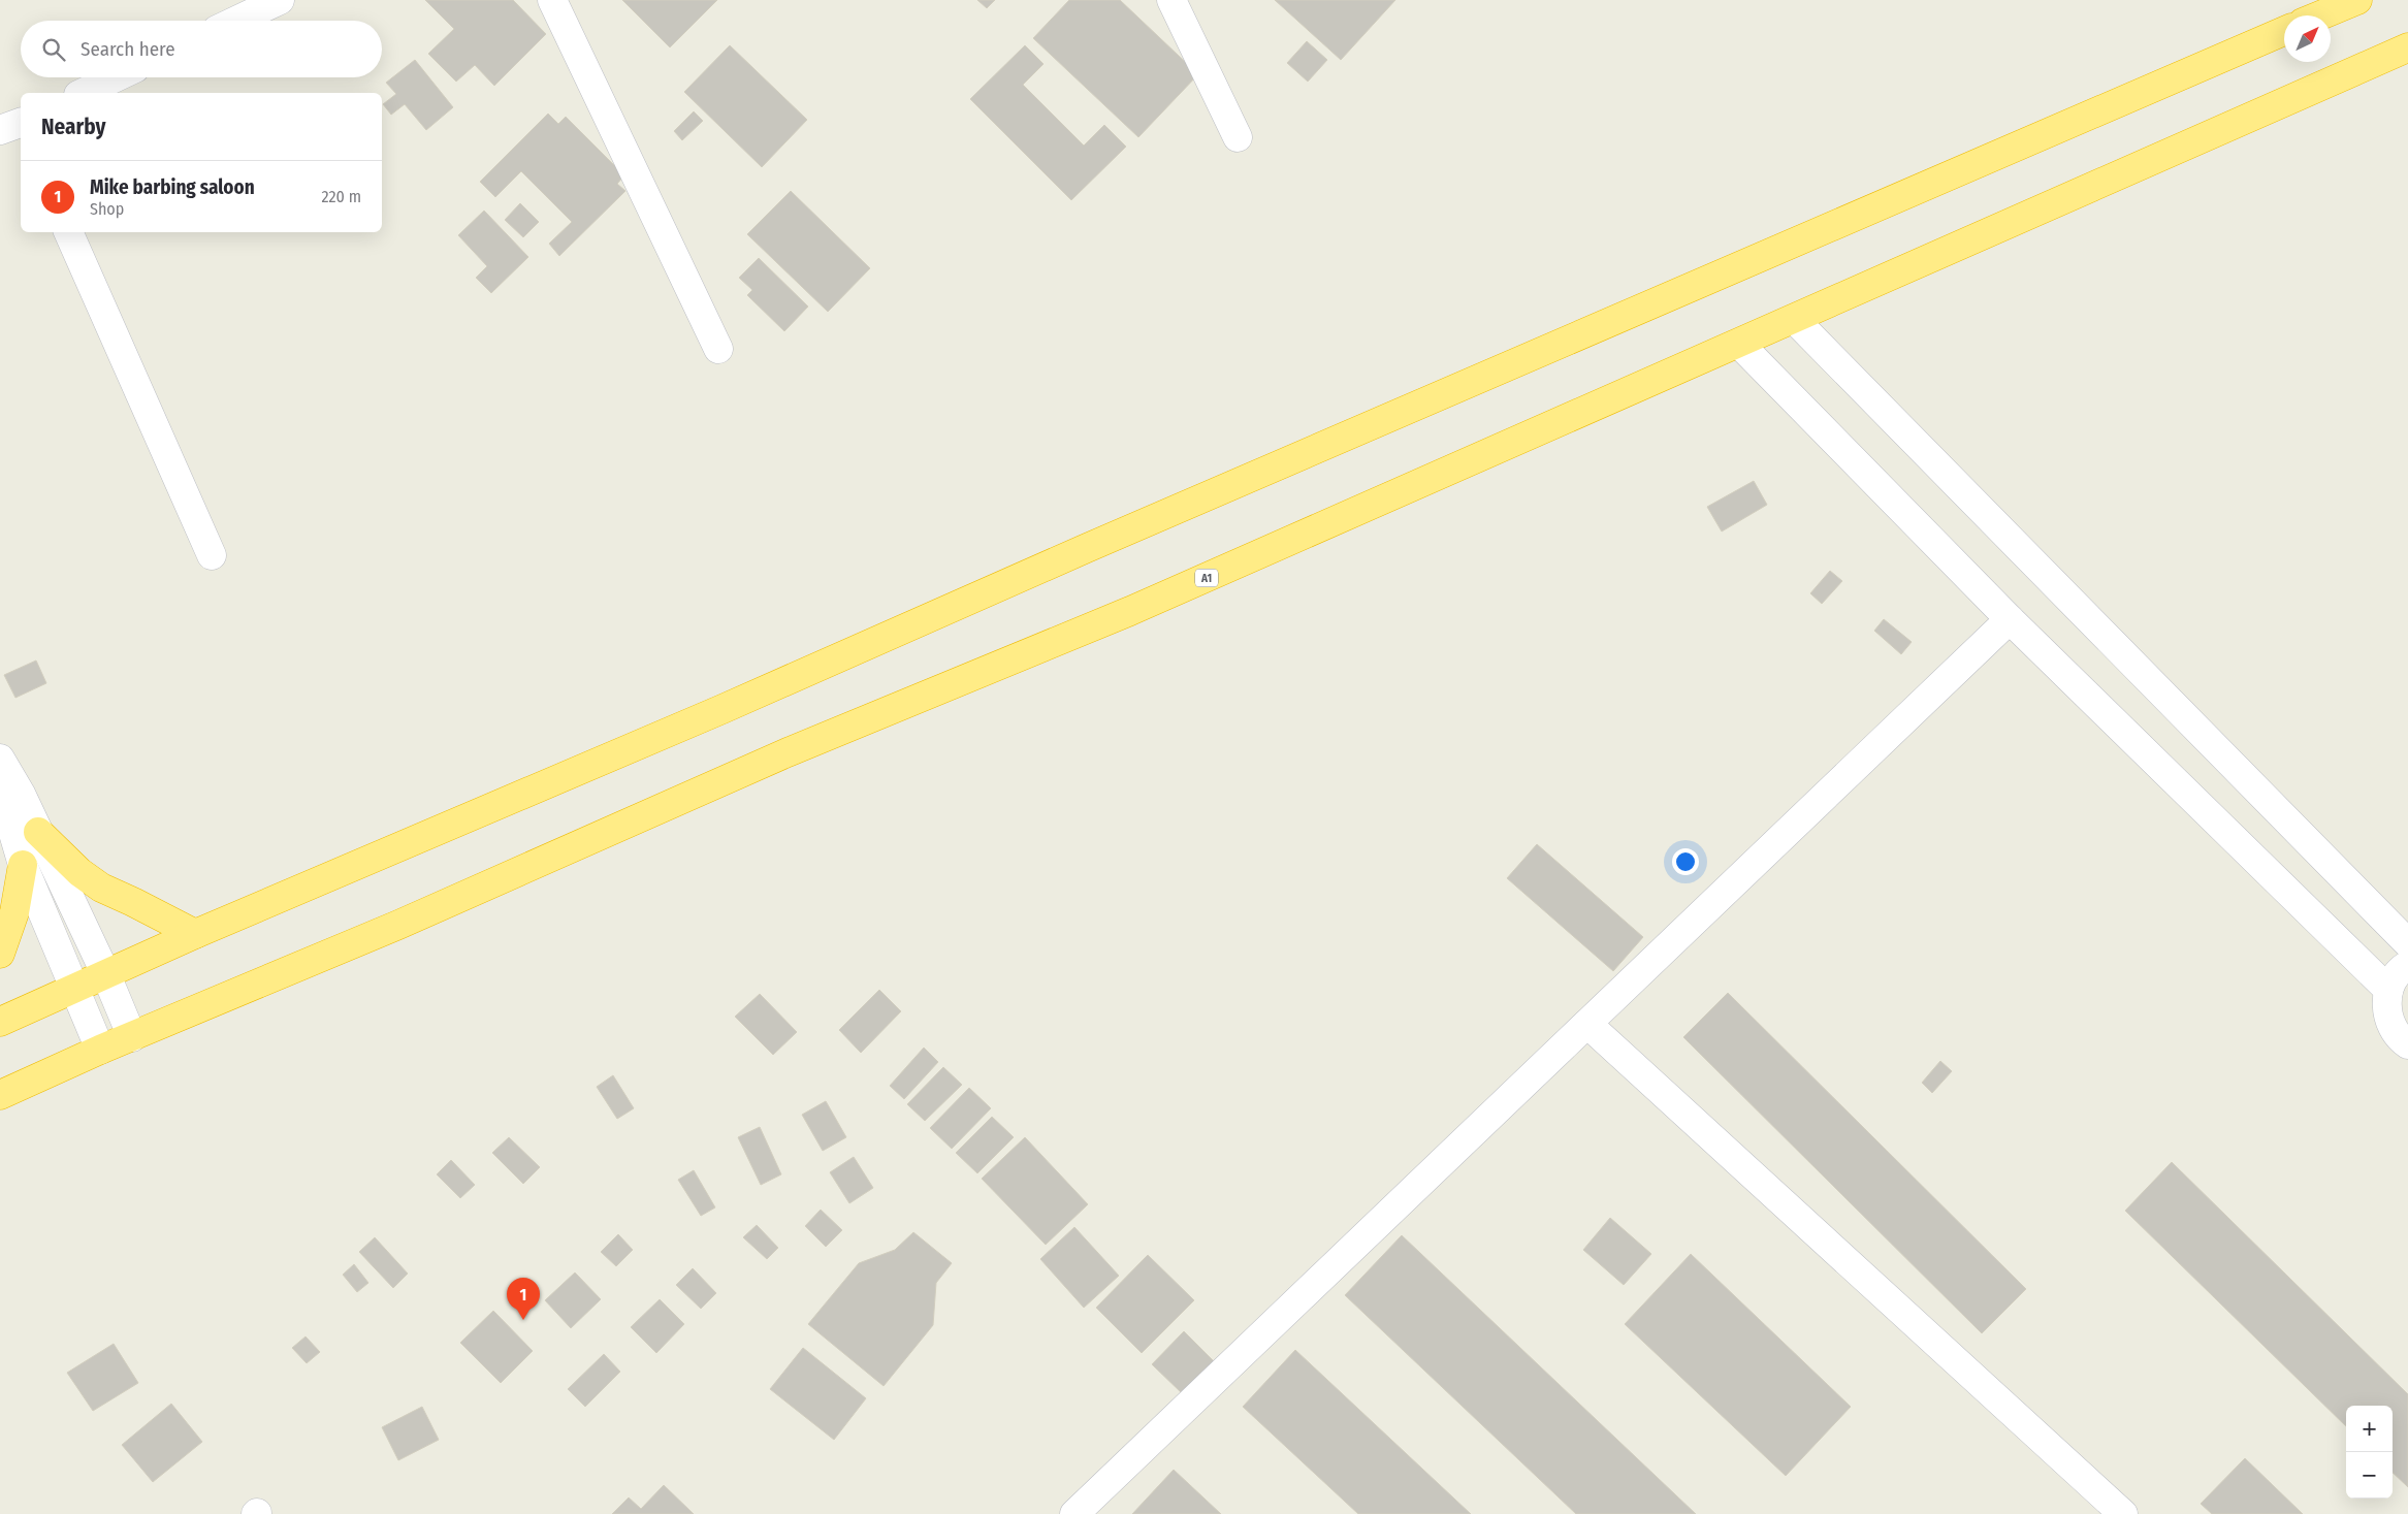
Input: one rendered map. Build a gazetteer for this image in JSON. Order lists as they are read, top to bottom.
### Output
{
  "streets": {
    "highway": ["A1"]
  },
  "north": "top right",
  "page": {
    "search": "Search here",
    "heading": "Nearby",
    "list": [
      {
        "mark": "1",
        "name": "Mike barbing saloon",
        "note": "Shop",
        "value": "220 m"
      }
    ],
    "pins": "1",
    "map_buttons": ["+", "−"]
  }
}
